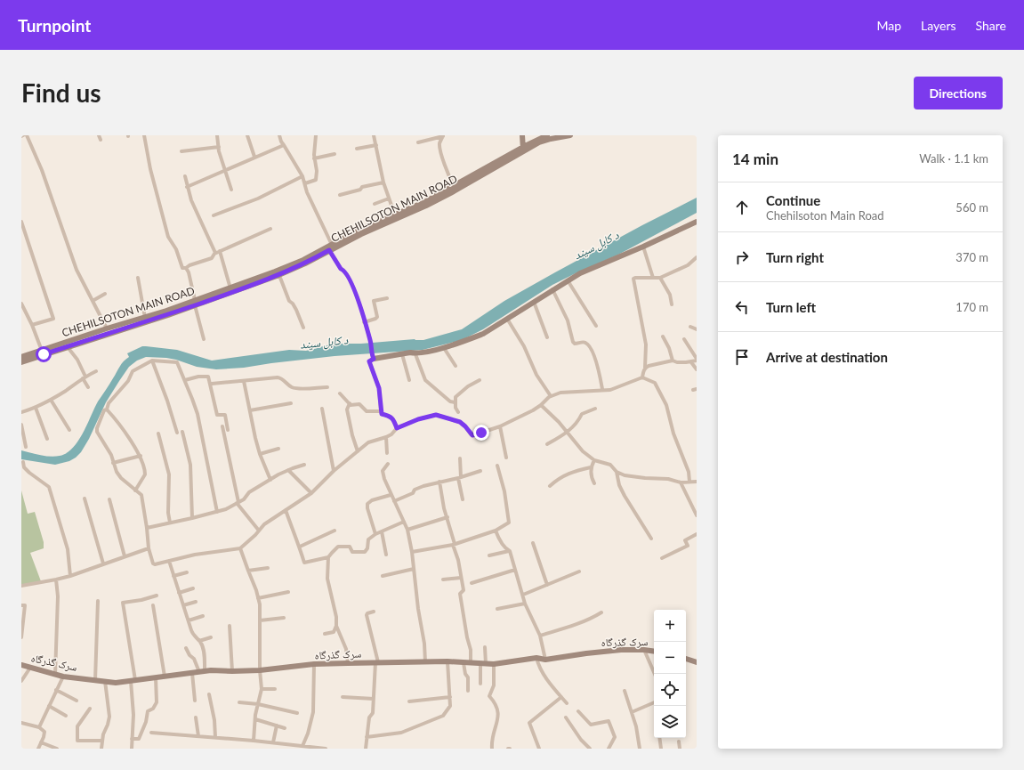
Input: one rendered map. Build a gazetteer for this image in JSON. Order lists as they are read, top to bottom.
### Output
{
  "streets": {
    "main road": ["CHEHILSOTON MAIN ROAD", "سرک گذرگاه"]
  },
  "water": ["د کابل سيند"],
  "page": {
    "header": "Turnpoint",
    "nav": ["Map", "Layers", "Share"],
    "buttons": "Directions",
    "title": "Find us",
    "heading": ["14 min", "Walk · 1.1 km"],
    "list": [
      ["Continue", "Chehilsoton Main Road", "560 m"],
      ["Turn right", "370 m"],
      ["Turn left", "170 m"],
      "Arrive at destination"
    ],
    "map_buttons": ["+", "−"]
  }
}
